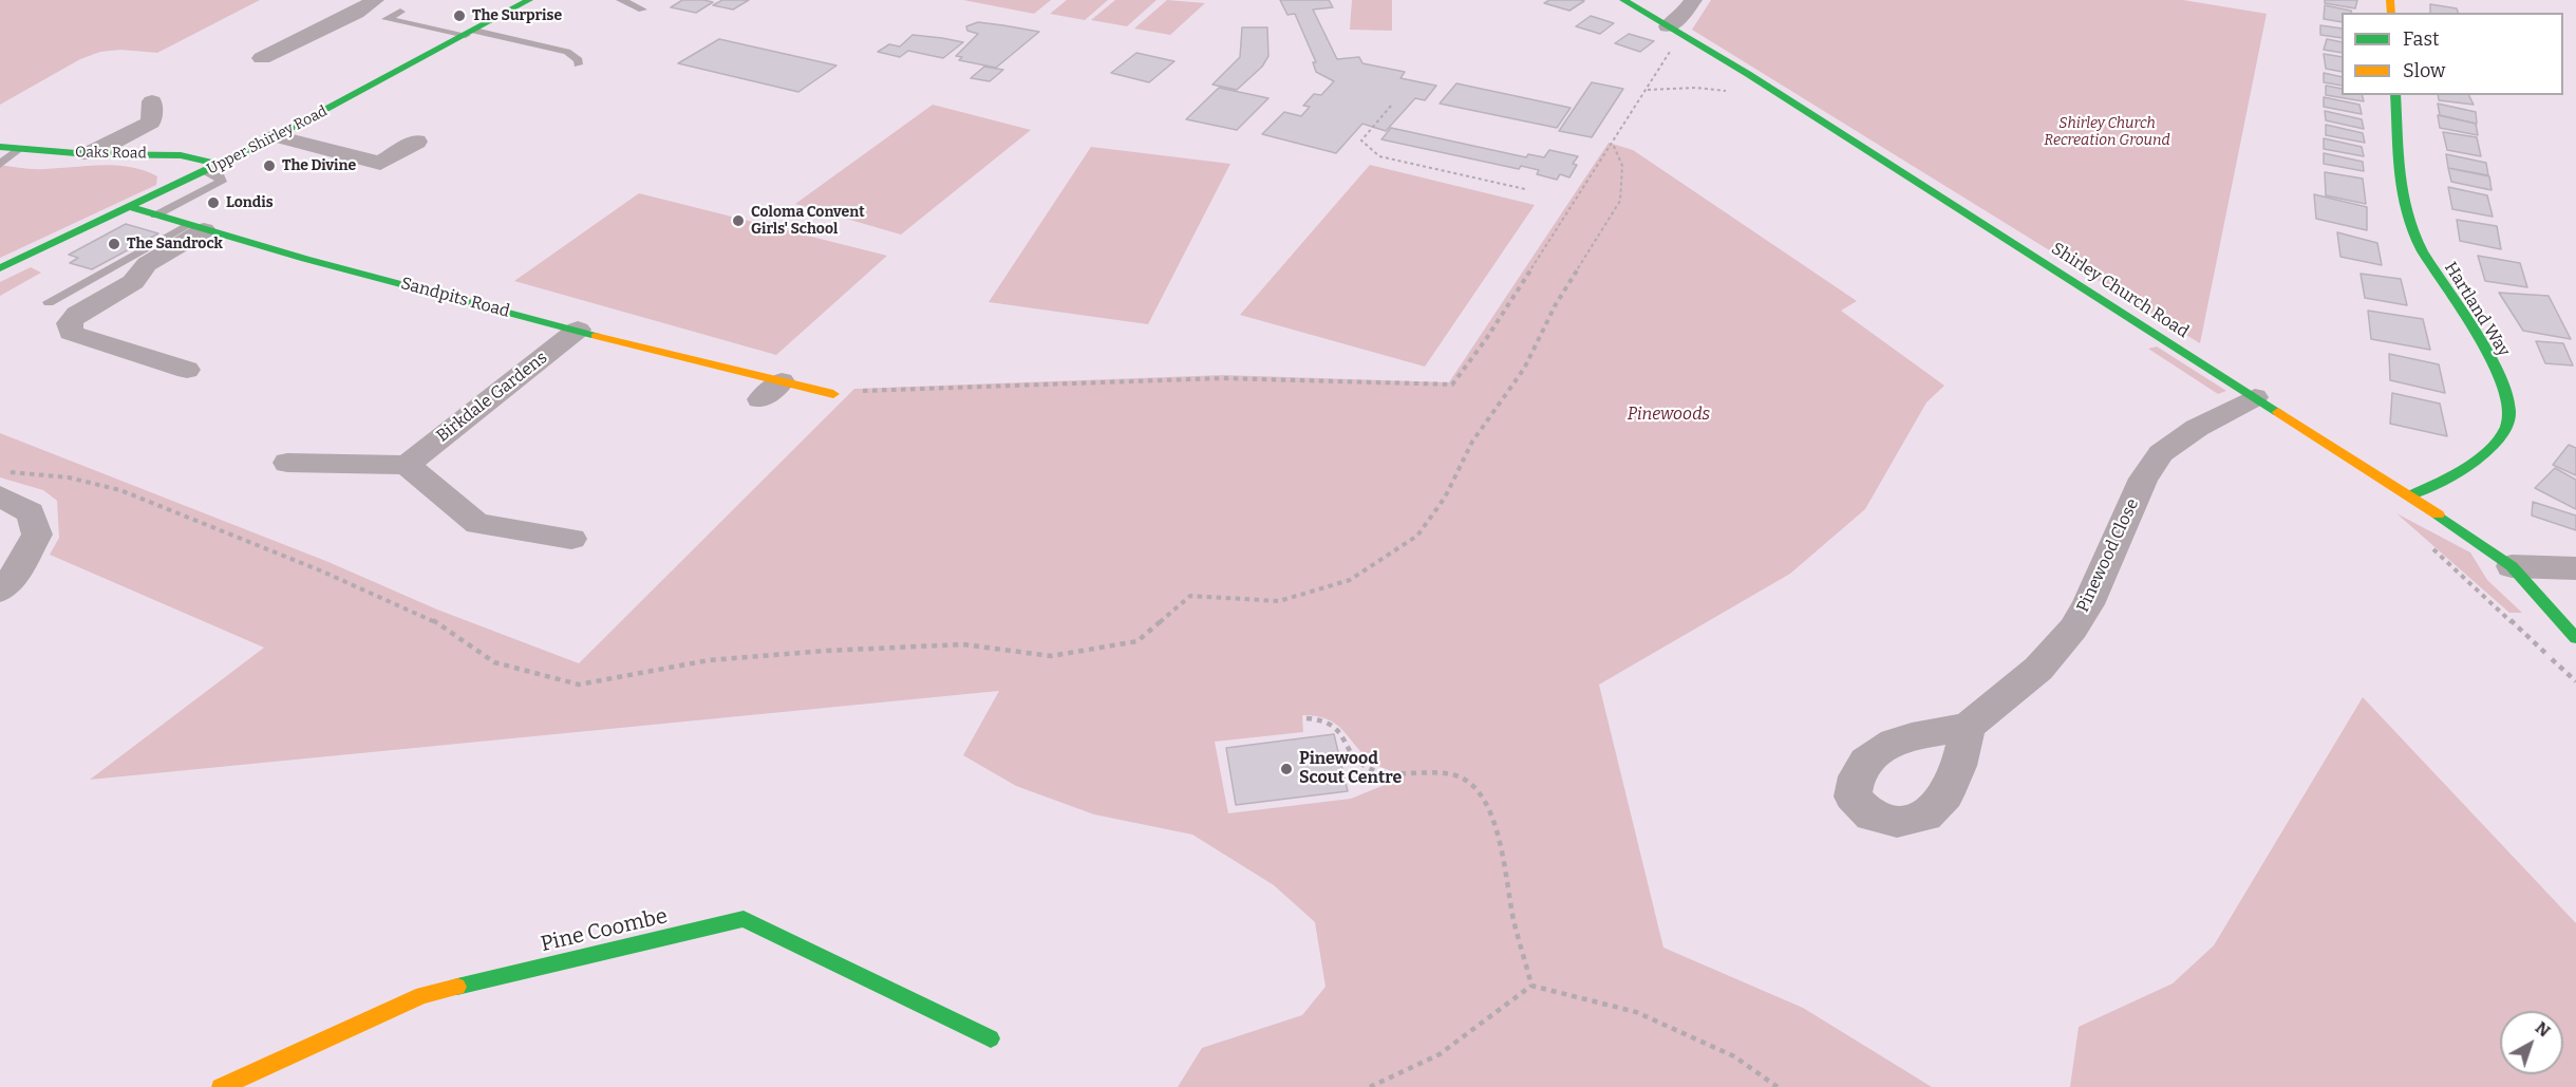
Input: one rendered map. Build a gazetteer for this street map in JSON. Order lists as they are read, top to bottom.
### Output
{
  "streets": {
    "street": [
      "Upper Shirley Road",
      "Oaks Road",
      "Shirley Church Road",
      "Sandpits Road",
      "Hartland Way",
      "Birkdale Gardens",
      "Pinewood Close",
      "Pine Coombe"
    ]
  },
  "crossings": [
    ["Upper Shirley Road", "Oaks Road"],
    ["Upper Shirley Road", "Sandpits Road"],
    ["Shirley Church Road", "Hartland Way"],
    ["Shirley Church Road", "Pinewood Close"],
    ["Sandpits Road", "Birkdale Gardens"]
  ],
  "parks": ["Shirley Church Recreation Ground", "Pinewoods"],
  "places": [
    "The Surprise",
    "The Divine",
    "Londis",
    "Coloma Convent Girls' School",
    "The Sandrock",
    "Pinewood Scout Centre"
  ],
  "legend": ["Fast", "Slow"],
  "north": "top right"
}
